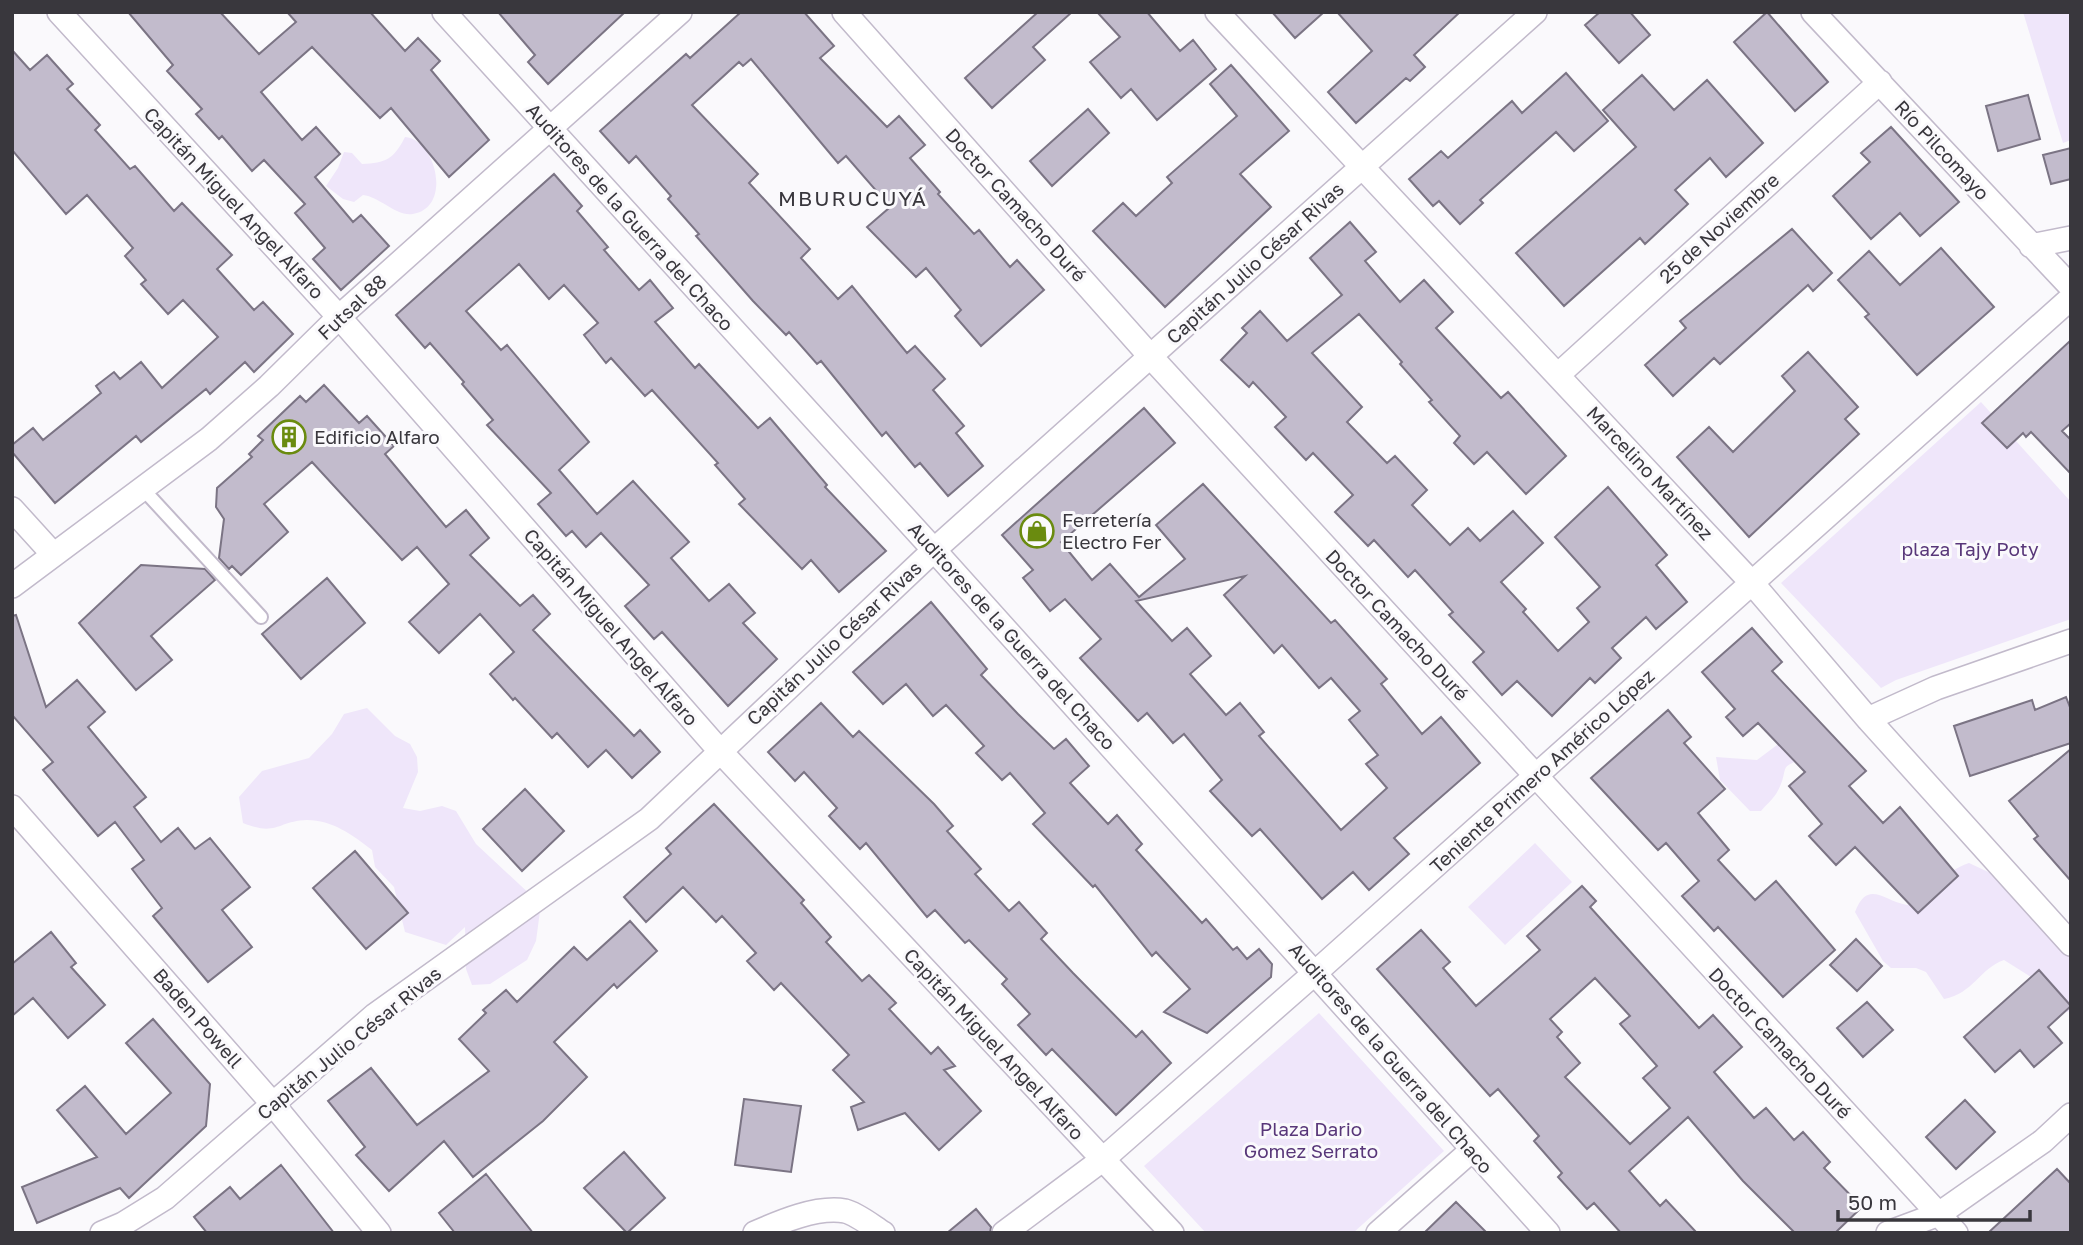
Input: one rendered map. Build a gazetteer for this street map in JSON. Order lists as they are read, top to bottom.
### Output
{
  "streets": {
    "street": [
      "Río Pilcomayo",
      "Capitán Miguel Angel Alfaro",
      "Doctor Camacho Duré",
      "Auditores de la Guerra del Chaco",
      "25 de Noviembre",
      "Capitán Julio César Rivas",
      "Futsal 88",
      "Marcelino Martínez",
      "Teniente Primero Américo López",
      "Baden Powell"
    ]
  },
  "crossings": [
    ["Río Pilcomayo", "25 de Noviembre"],
    ["Capitán Miguel Angel Alfaro", "Capitán Julio César Rivas"],
    ["Capitán Miguel Angel Alfaro", "Futsal 88"],
    ["Capitán Miguel Angel Alfaro", "Teniente Primero Américo López"],
    ["Doctor Camacho Duré", "Capitán Julio César Rivas"],
    ["Doctor Camacho Duré", "Teniente Primero Américo López"],
    ["Auditores de la Guerra del Chaco", "Capitán Julio César Rivas"],
    ["Auditores de la Guerra del Chaco", "Futsal 88"],
    ["Auditores de la Guerra del Chaco", "Teniente Primero Américo López"],
    ["25 de Noviembre", "Marcelino Martínez"],
    ["Capitán Julio César Rivas", "Marcelino Martínez"],
    ["Capitán Julio César Rivas", "Baden Powell"],
    ["Marcelino Martínez", "Teniente Primero Américo López"]
  ],
  "districts": ["MBURUCUYÁ"],
  "parks": ["plaza Tajy Poty", "Plaza Dario Gomez Serrato"],
  "places": {
    "building": ["Edificio Alfaro"],
    "shop": ["Ferretería Electro Fer"]
  },
  "scale_bar": "50 m"
}
